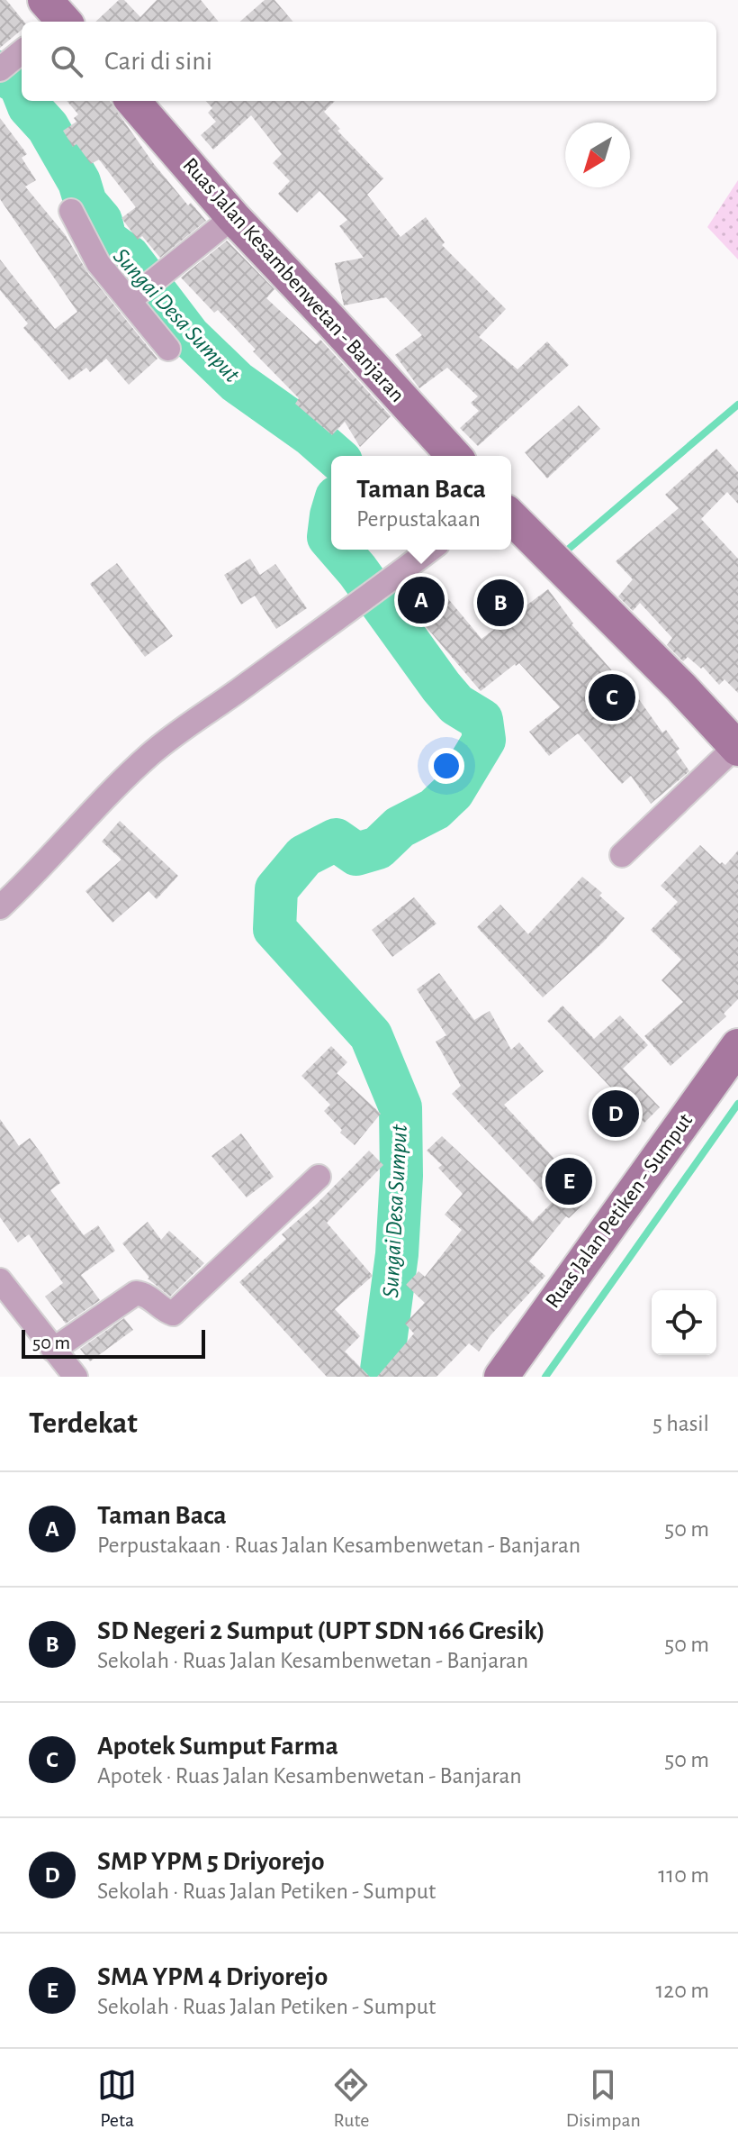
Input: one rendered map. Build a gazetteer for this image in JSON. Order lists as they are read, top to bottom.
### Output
{
  "streets": {
    "main road": ["Ruas Jalan Kesambenwetan - Banjaran", "Ruas Jalan Petiken - Sumput"]
  },
  "water": ["Sungai Desa Sumput"],
  "scale_bar": "50 m",
  "north": "bottom left",
  "page": {
    "search": "Cari di sini",
    "popup": ["Taman Baca", "Perpustakaan"],
    "pins": [
      "A",
      "B",
      "C",
      "D",
      "E"
    ],
    "scale": "50 m",
    "heading": ["Terdekat", "5 hasil"],
    "list": [
      {
        "mark": "A",
        "name": "Taman Baca",
        "note": "Perpustakaan · Ruas Jalan Kesambenwetan - Banjaran",
        "value": "50 m"
      },
      {
        "mark": "B",
        "name": "SD Negeri 2 Sumput (UPT SDN 166 Gresik)",
        "note": "Sekolah · Ruas Jalan Kesambenwetan - Banjaran",
        "value": "50 m"
      },
      {
        "mark": "C",
        "name": "Apotek Sumput Farma",
        "note": "Apotek · Ruas Jalan Kesambenwetan - Banjaran",
        "value": "50 m"
      },
      {
        "mark": "D",
        "name": "SMP YPM 5 Driyorejo",
        "note": "Sekolah · Ruas Jalan Petiken - Sumput",
        "value": "110 m"
      },
      {
        "mark": "E",
        "name": "SMA YPM 4 Driyorejo",
        "note": "Sekolah · Ruas Jalan Petiken - Sumput",
        "value": "120 m"
      }
    ],
    "nav": ["Peta", "Rute", "Disimpan"]
  }
}
